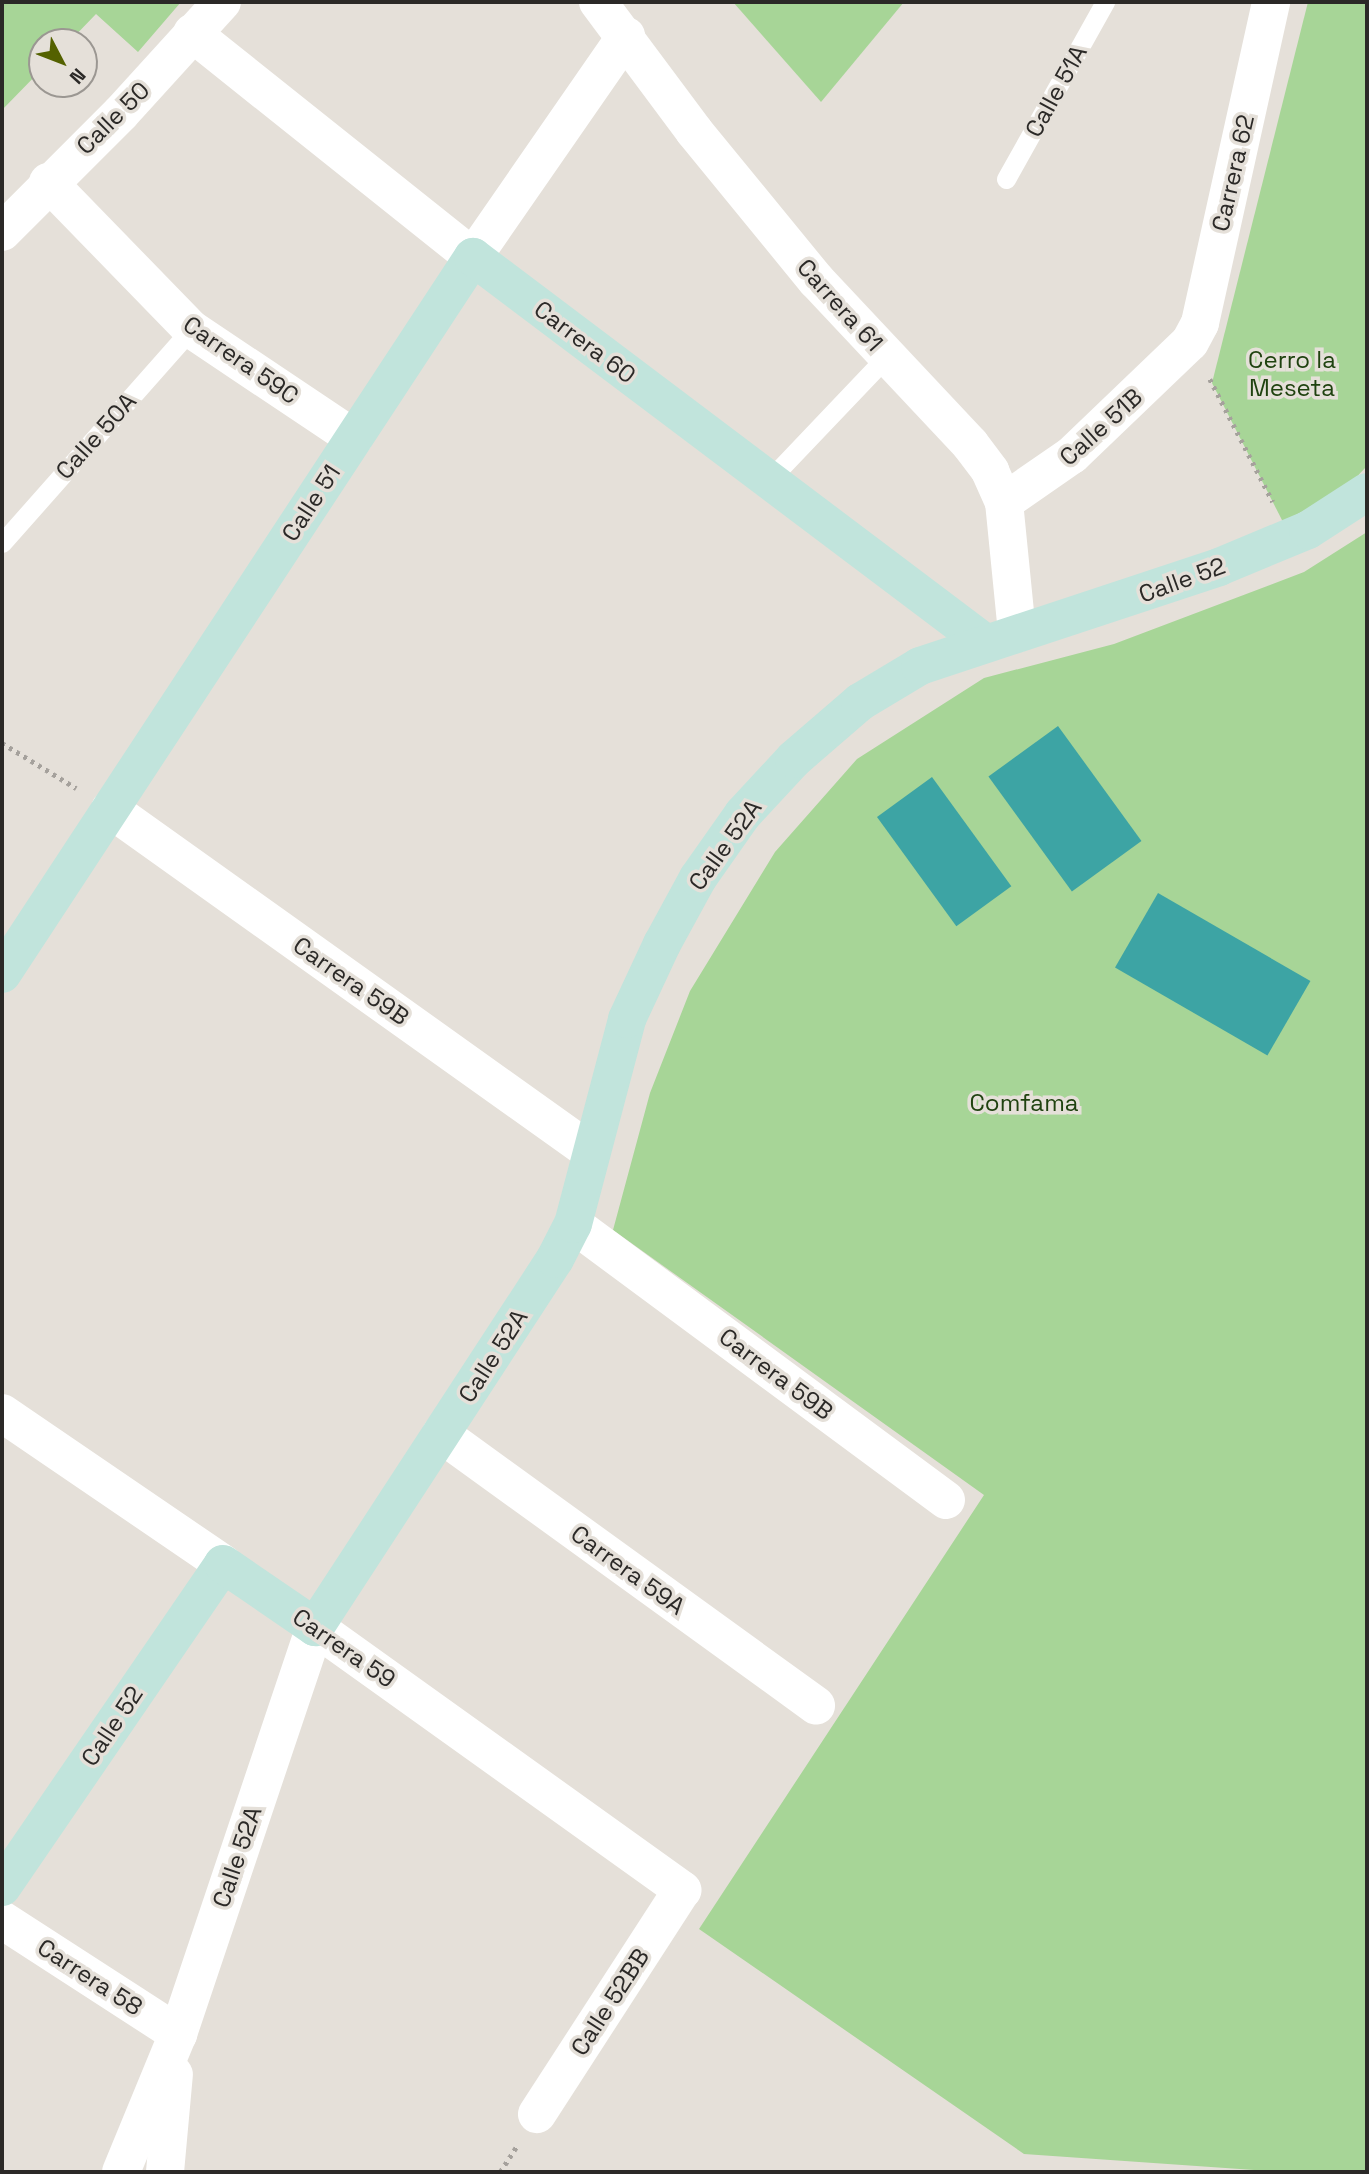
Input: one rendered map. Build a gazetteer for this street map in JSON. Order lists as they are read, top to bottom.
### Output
{
  "streets": {
    "street": [
      "Calle 50",
      "Carrera 62",
      "Carrera 61",
      "Carrera 60",
      "Carrera 59C",
      "Calle 51B",
      "Calle 51",
      "Calle 52",
      "Calle 52A",
      "Carrera 59B",
      "Carrera 59A",
      "Carrera 59",
      "Carrera 58",
      "Calle 52BB"
    ],
    "lane": ["Calle 51A", "Calle 50A"]
  },
  "crossings": [
    ["Calle 50", "Carrera 60"],
    ["Calle 50", "Carrera 59C"],
    ["Carrera 62", "Calle 51B"],
    ["Carrera 61", "Carrera 60"],
    ["Carrera 61", "Calle 51B"],
    ["Carrera 61", "Calle 51"],
    ["Carrera 61", "Calle 52"],
    ["Carrera 61", "Calle 52A"],
    ["Carrera 60", "Calle 51"],
    ["Carrera 60", "Calle 52"],
    ["Carrera 60", "Calle 52A"],
    ["Carrera 59C", "Calle 50A"],
    ["Carrera 59C", "Calle 51"],
    ["Calle 51", "Carrera 59B"],
    ["Calle 52", "Calle 52A"],
    ["Calle 52", "Carrera 59"],
    ["Calle 52A", "Carrera 59B"],
    ["Calle 52A", "Carrera 59A"],
    ["Calle 52A", "Carrera 59"],
    ["Calle 52A", "Carrera 58"],
    ["Carrera 59", "Calle 52BB"]
  ],
  "parks": ["Cerro la Meseta", "Comfama"],
  "north": "bottom right"
}
